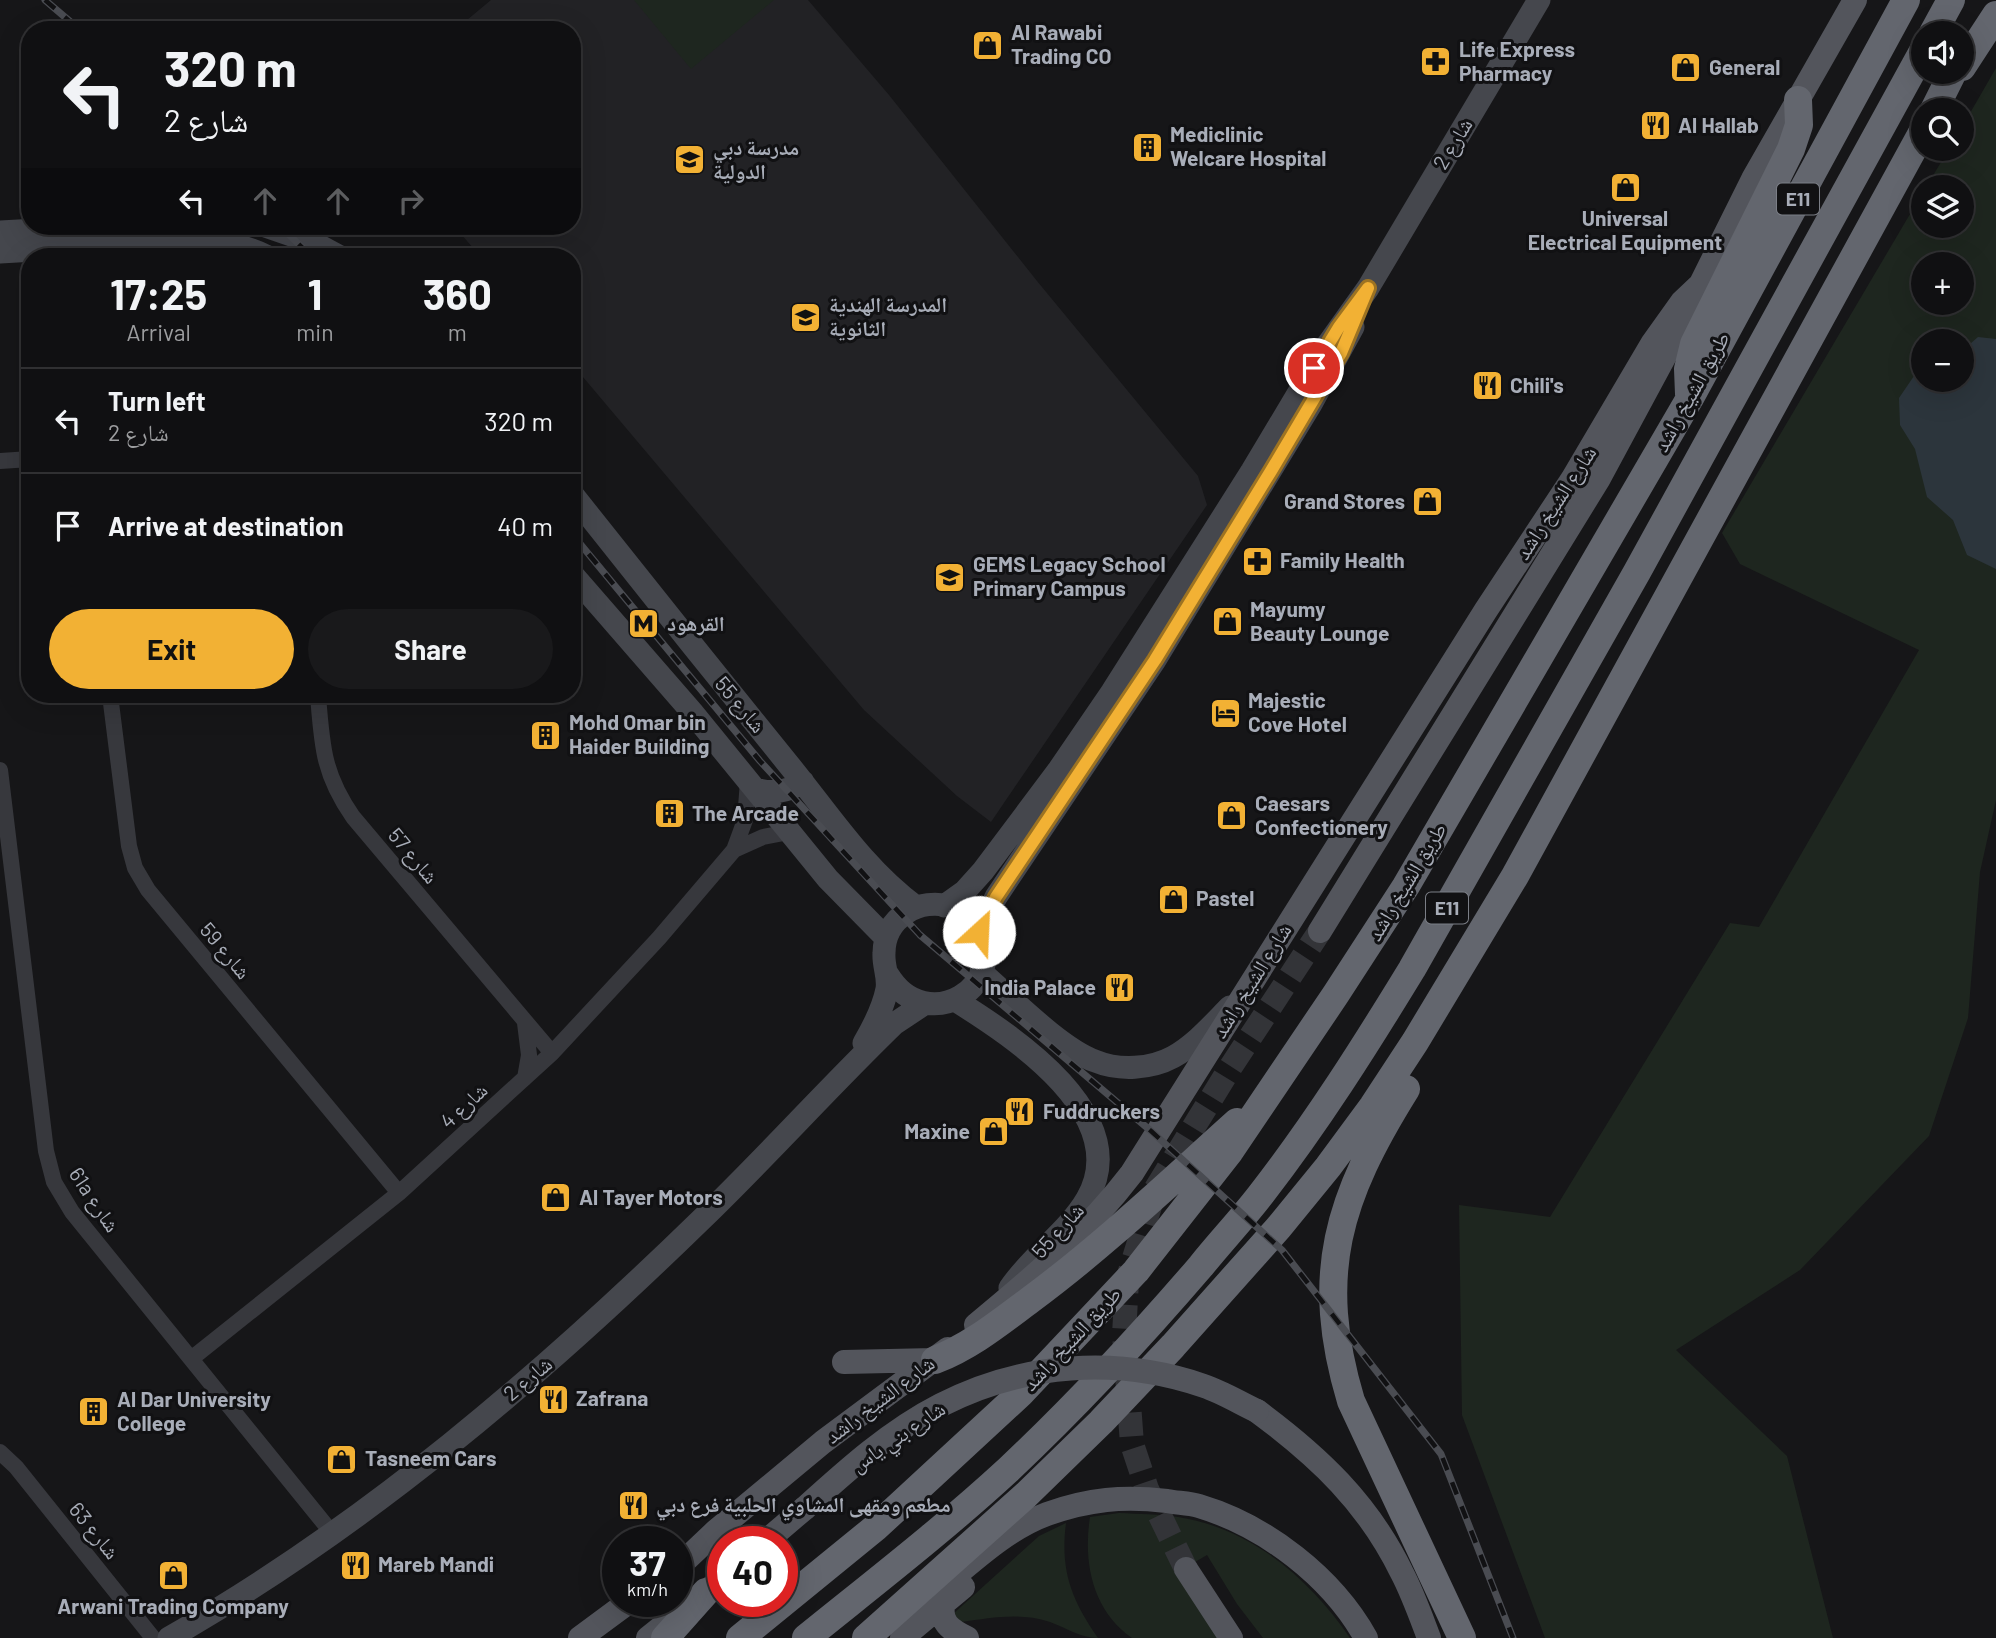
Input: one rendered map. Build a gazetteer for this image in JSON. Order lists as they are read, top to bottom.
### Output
{
  "streets": {
    "highway": ["E11", "طريق الشيخ راشد"],
    "main road": ["شارع الشيخ راشد", "شارع بني ياس"],
    "street": [
      "شارع 2",
      "شارع 55",
      "شارع 57",
      "شارع 59",
      "شارع 4",
      "61a شارع",
      "شارع 63"
    ]
  },
  "crossings": [
    ["شارع 2", "شارع 55"],
    ["شارع 2", "61a شارع"],
    ["شارع الشيخ راشد", "شارع 55"],
    ["شارع 55", "شارع 4"],
    ["شارع 57", "شارع 4"],
    ["شارع 59", "شارع 4"],
    ["شارع 4", "61a شارع"]
  ],
  "places": {
    "shop": [
      "Al Rawabi Trading CO",
      "General",
      "Universal Electrical Equipment",
      "Grand Stores",
      "Mayumy Beauty Lounge",
      "Caesars Confectionery",
      "Pastel",
      "Maxine",
      "Al Tayer Motors",
      "Tasneem Cars",
      "Arwani Trading Company"
    ],
    "pharmacy": ["Life Express Pharmacy", "Family Health"],
    "restaurant": [
      "Al Hallab",
      "Chili's",
      "India Palace",
      "Fuddruckers",
      "Zafrana",
      "مطعم ومقهى المشاوي الحلبية فرع دبي",
      "Mareb Mandi"
    ],
    "building": [
      "Mediclinic Welcare Hospital",
      "Mohd Omar bin Haider Building",
      "The Arcade",
      "Al Dar University College"
    ],
    "school or university": ["مدرسة دبي الدولية", "المدرسة الهندية الثانوية", "GEMS Legacy School Primary Campus"],
    "metro station": ["القرهود"],
    "hotel": ["Majestic Cove Hotel"]
  },
  "page": {
    "map_buttons": ["+", "−"],
    "turn": ["320 m", "شارع 2"],
    "eta": [
      "17:25",
      "Arrival",
      "1",
      "min",
      "360",
      "m"
    ],
    "list": [
      {
        "name": "Turn left",
        "note": "شارع 2",
        "value": "320 m"
      },
      {
        "name": "Arrive at destination",
        "value": "40 m"
      }
    ],
    "buttons": ["Exit", "Share"],
    "speed": "37 km/h",
    "limit": "40"
  }
}
